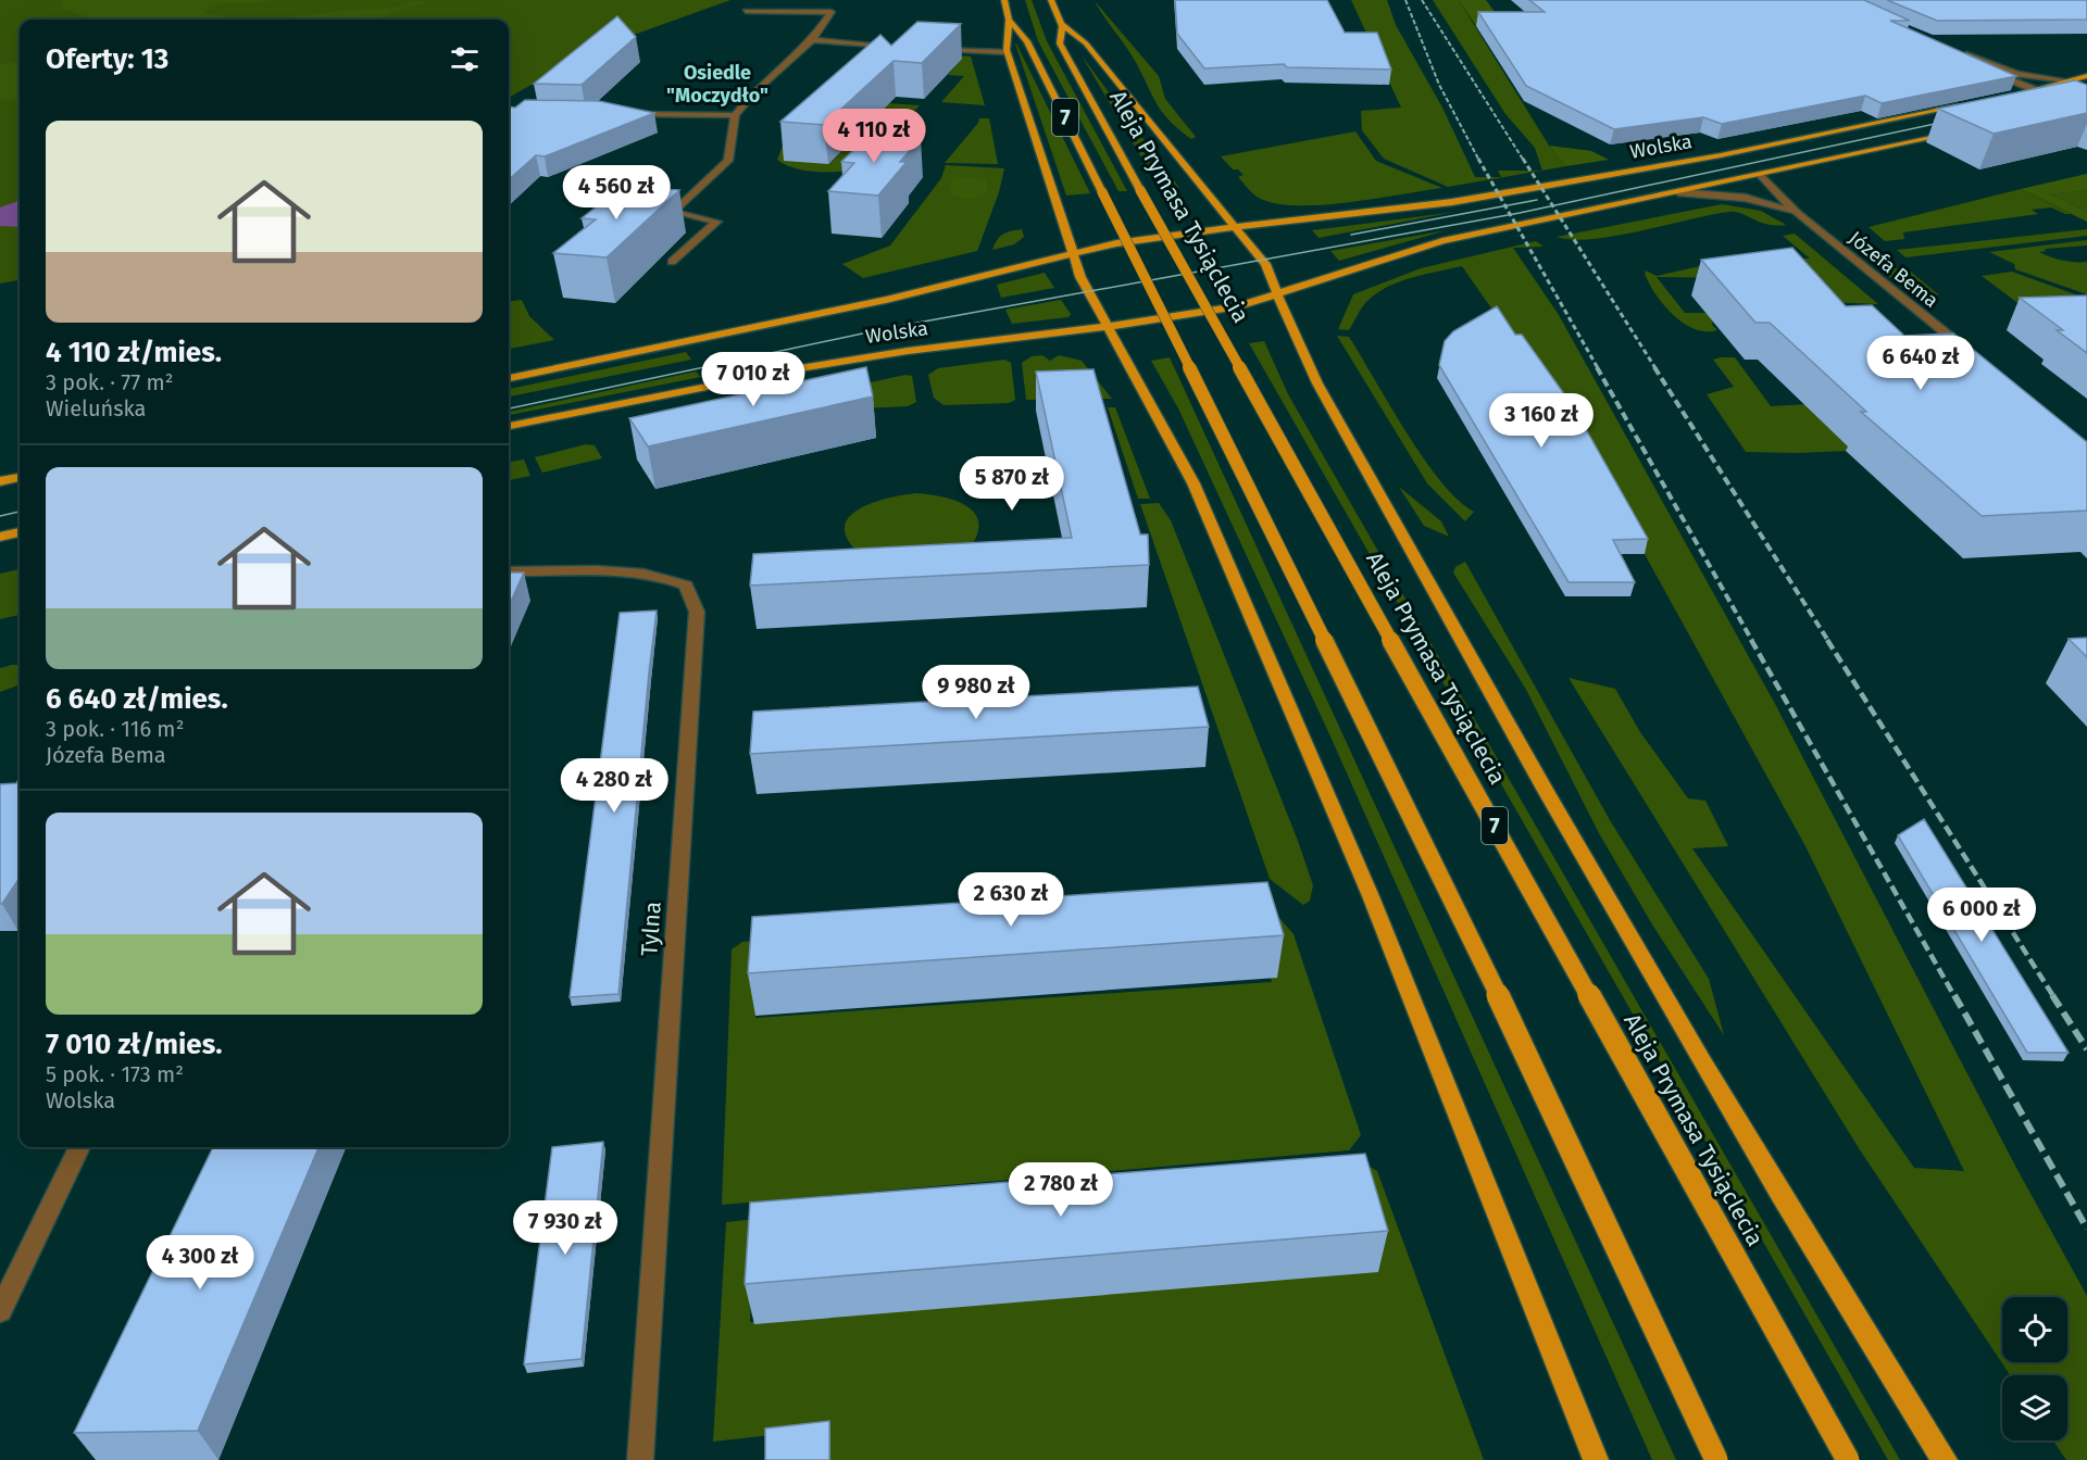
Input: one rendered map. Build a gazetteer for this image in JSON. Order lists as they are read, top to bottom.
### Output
{
  "streets": {
    "main road": ["7", "Wolska", "Aleja Prymasa Tysiąclecia"],
    "street": ["Józefa Bema", "Tylna"]
  },
  "crossings": [
    ["Wolska", "Aleja Prymasa Tysiąclecia"]
  ],
  "districts": ["Osiedle \"Moczydło\""],
  "page": {
    "heading": "Oferty: 13",
    "list": [
      {
        "name": "4 110 zł/mies.",
        "note": "3 pok. · 77 m² · Wieluńska"
      },
      {
        "name": "6 640 zł/mies.",
        "note": "3 pok. · 116 m² · Józefa Bema"
      },
      {
        "name": "7 010 zł/mies.",
        "note": "5 pok. · 173 m² · Wolska"
      }
    ],
    "price": [
      "4 110 zł",
      "4 560 zł",
      "6 640 zł",
      "7 010 zł",
      "3 160 zł",
      "5 870 zł",
      "9 980 zł",
      "4 280 zł",
      "2 630 zł",
      "6 000 zł",
      "2 780 zł",
      "7 930 zł",
      "4 300 zł"
    ]
  }
}
